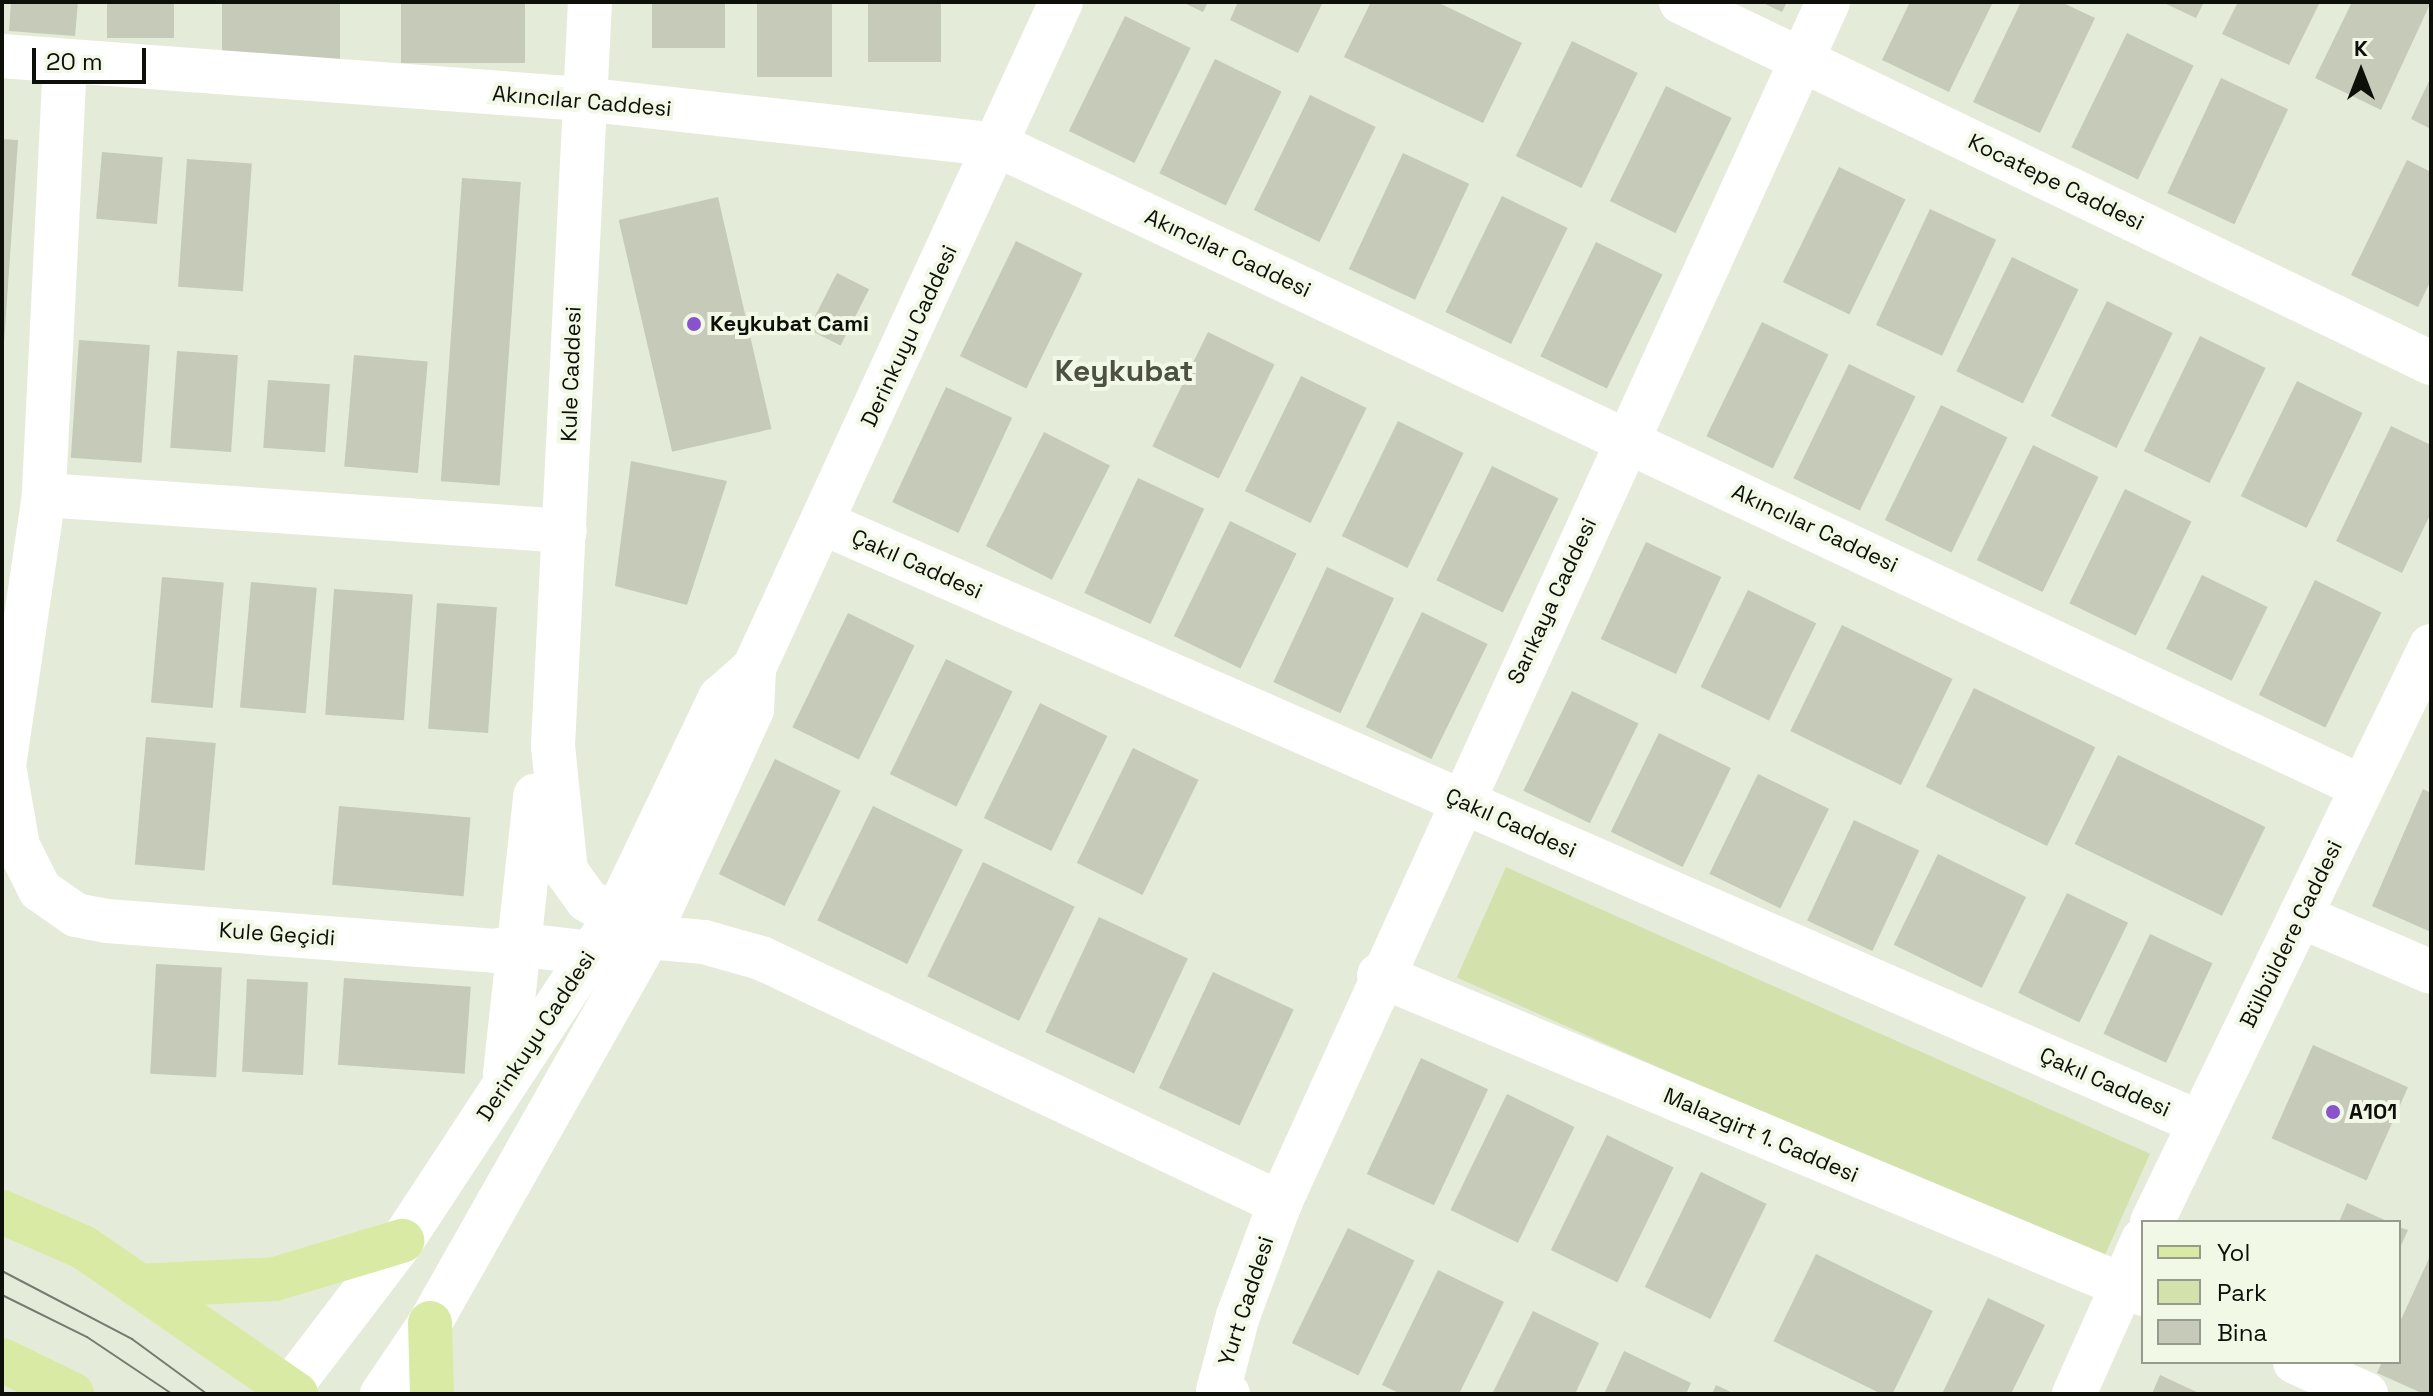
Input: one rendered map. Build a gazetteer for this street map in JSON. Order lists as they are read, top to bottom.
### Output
{
  "streets": {
    "street": [
      "Akıncılar Caddesi",
      "Kocatepe Caddesi",
      "Derinkuyu Caddesi",
      "Kule Caddesi",
      "Çakıl Caddesi",
      "Sarıkaya Caddesi",
      "Kule Geçidi",
      "Bülbüldere Caddesi",
      "Malazgirt 1. Caddesi",
      "Yurt Caddesi"
    ]
  },
  "crossings": [
    ["Akıncılar Caddesi", "Derinkuyu Caddesi"],
    ["Akıncılar Caddesi", "Kule Caddesi"],
    ["Akıncılar Caddesi", "Sarıkaya Caddesi"],
    ["Akıncılar Caddesi", "Bülbüldere Caddesi"],
    ["Kocatepe Caddesi", "Sarıkaya Caddesi"],
    ["Derinkuyu Caddesi", "Kule Caddesi"],
    ["Derinkuyu Caddesi", "Çakıl Caddesi"],
    ["Derinkuyu Caddesi", "Kule Geçidi"],
    ["Kule Caddesi", "Kule Geçidi"],
    ["Çakıl Caddesi", "Sarıkaya Caddesi"],
    ["Çakıl Caddesi", "Bülbüldere Caddesi"],
    ["Sarıkaya Caddesi", "Malazgirt 1. Caddesi"],
    ["Sarıkaya Caddesi", "Yurt Caddesi"]
  ],
  "districts": ["Keykubat"],
  "places": ["Keykubat Cami", "A101"],
  "legend": ["Yol", "Park", "Bina"],
  "scale_bar": "20 m",
  "north": "top"
}
